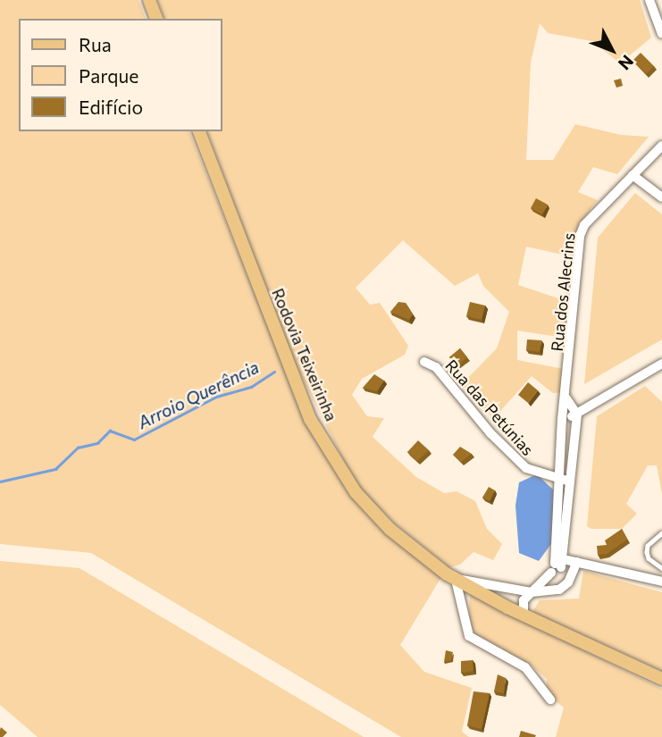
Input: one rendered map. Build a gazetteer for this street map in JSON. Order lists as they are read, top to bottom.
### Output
{
  "streets": {
    "main road": ["Rodovia Teixeirinha"],
    "street": ["Rua dos Alecrins", "Rua das Petúnias"]
  },
  "crossings": [
    ["Rua dos Alecrins", "Rua das Petúnias"]
  ],
  "water": ["Arroio Querência"],
  "legend": ["Rua", "Parque", "Edifício"],
  "north": "bottom right"
}
